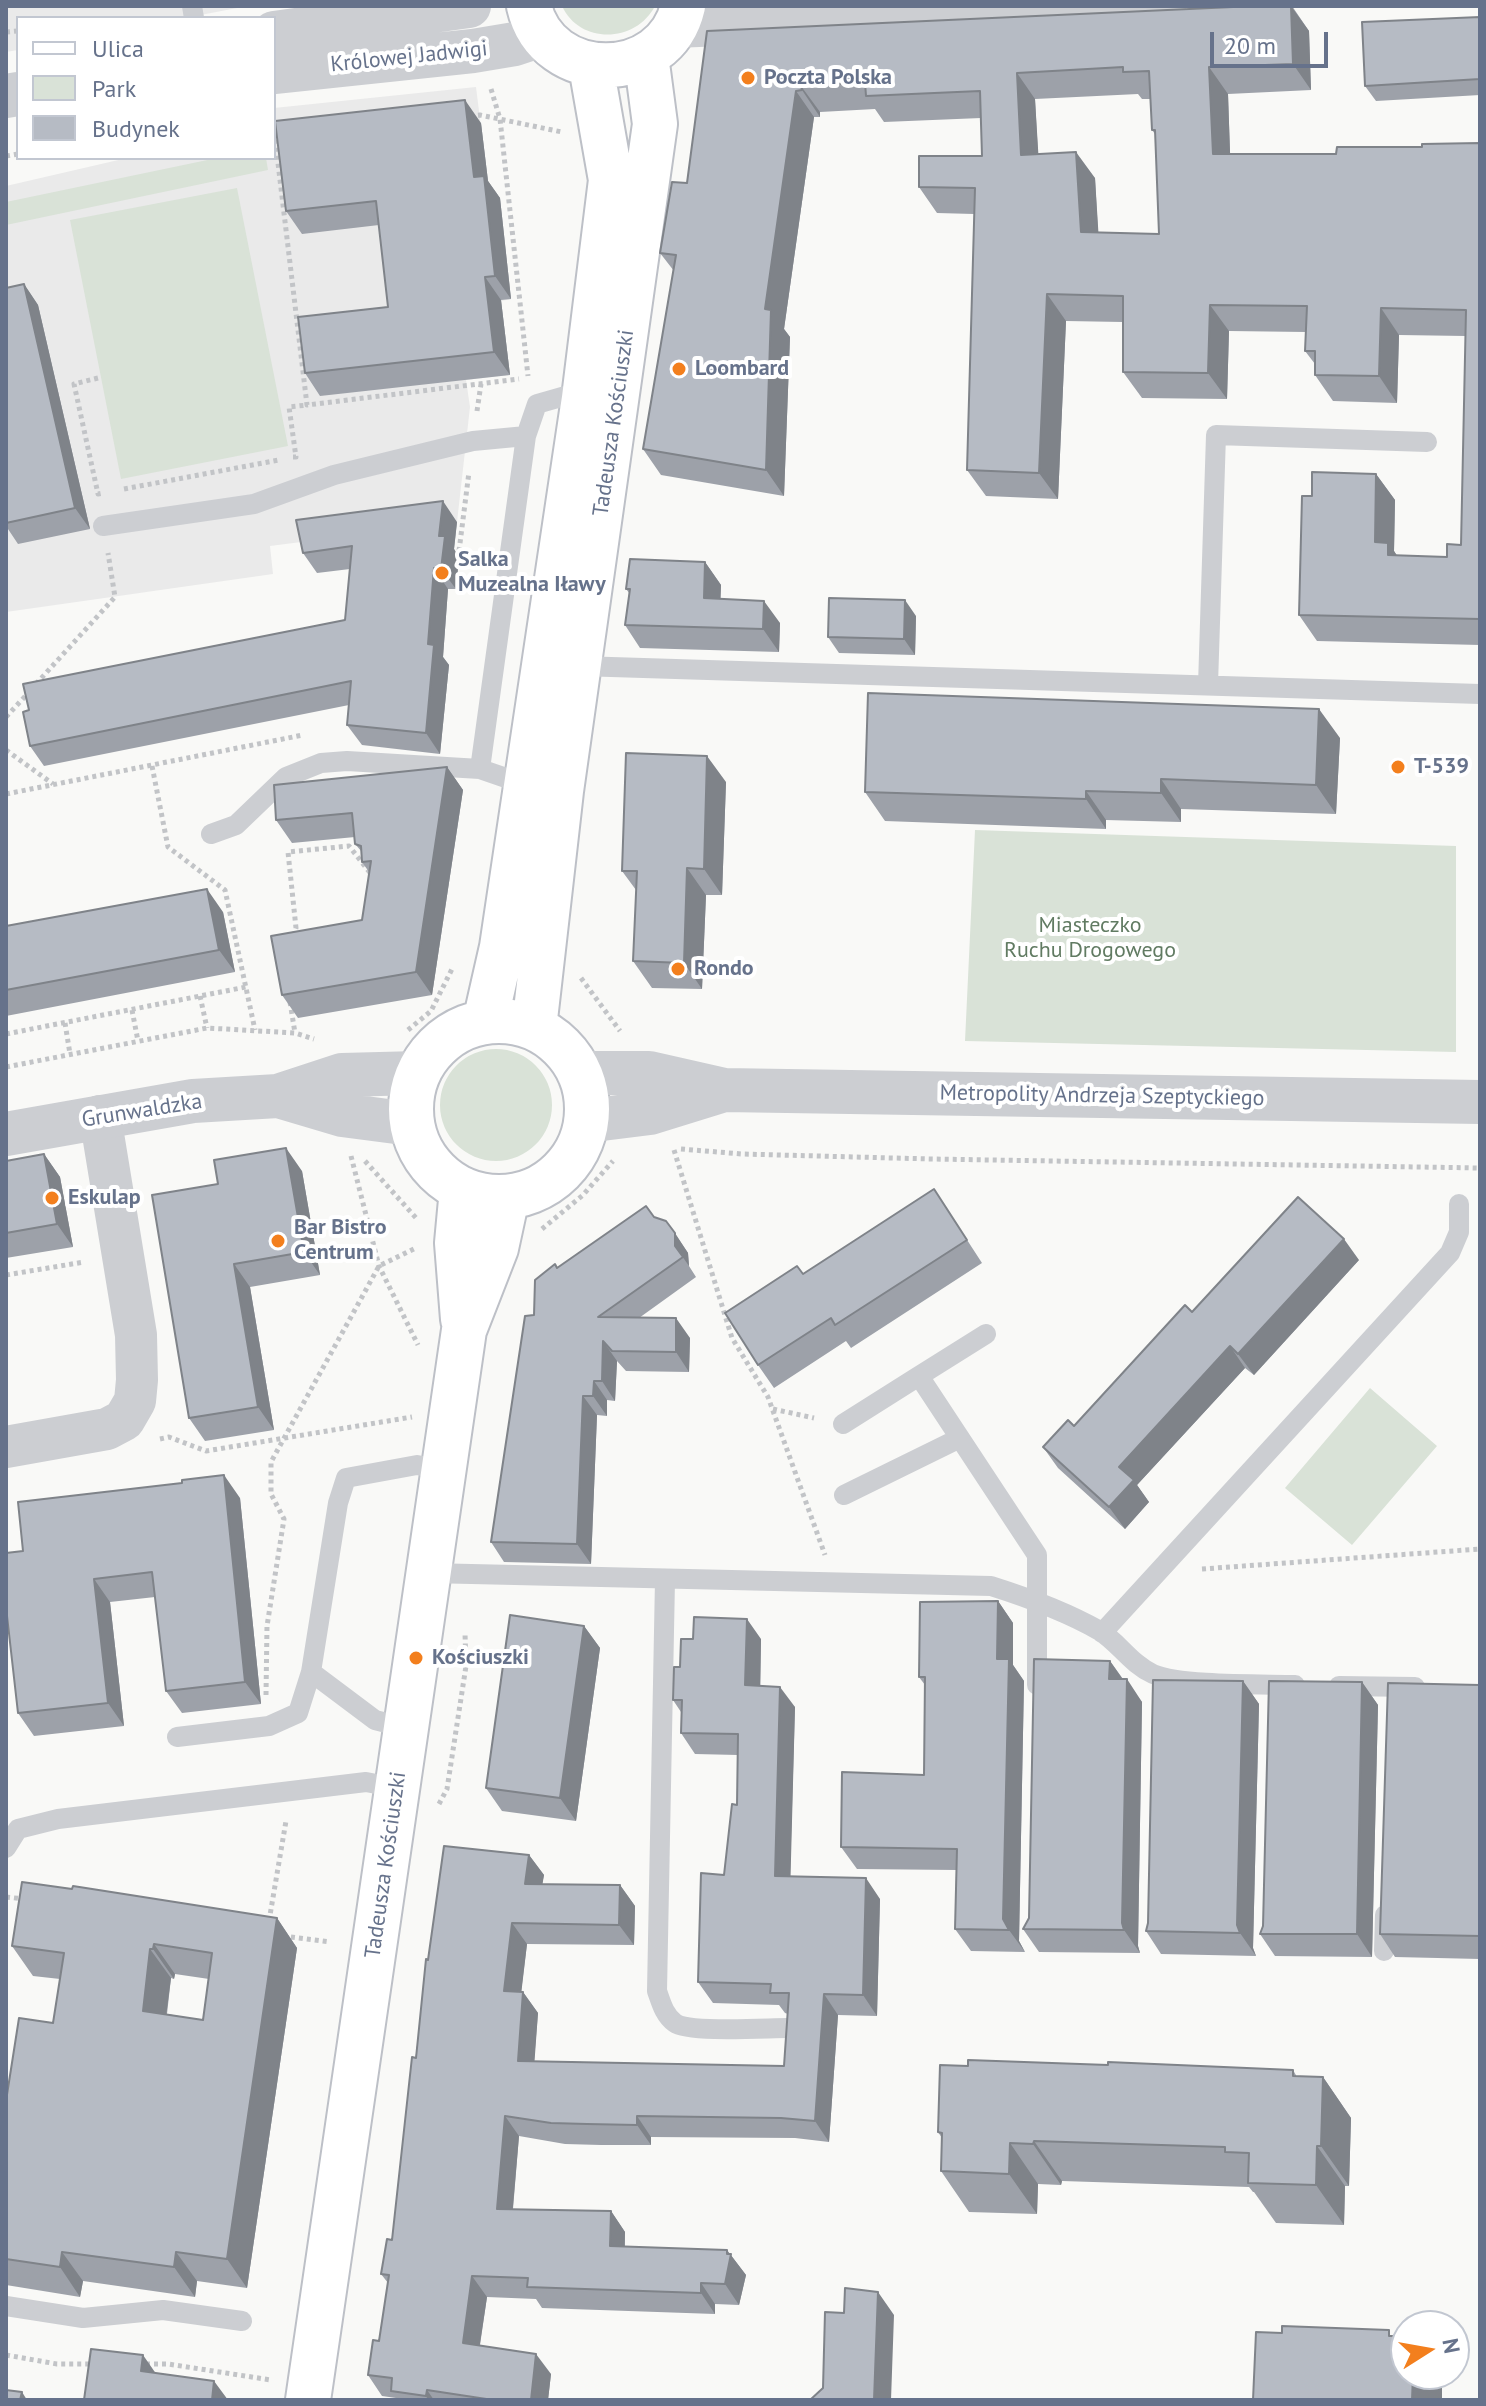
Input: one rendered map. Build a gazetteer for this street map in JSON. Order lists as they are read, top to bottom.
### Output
{
  "streets": {
    "main road": ["Tadeusza Kościuszki"],
    "street": ["Królowej Jadwigi", "Metropolity Andrzeja Szeptyckiego", "Grunwaldzka"]
  },
  "crossings": [
    ["Tadeusza Kościuszki", "Metropolity Andrzeja Szeptyckiego"],
    ["Tadeusza Kościuszki", "Grunwaldzka"],
    ["Metropolity Andrzeja Szeptyckiego", "Grunwaldzka"]
  ],
  "parks": ["Miasteczko Ruchu Drogowego"],
  "places": [
    "Poczta Polska",
    "Loombard",
    "Salka Muzealna Iławy",
    "T-539",
    "Rondo",
    "Eskulap",
    "Bar Bistro Centrum",
    "Kościuszki"
  ],
  "legend": ["Ulica", "Park", "Budynek"],
  "scale_bar": "20 m",
  "north": "right"
}
